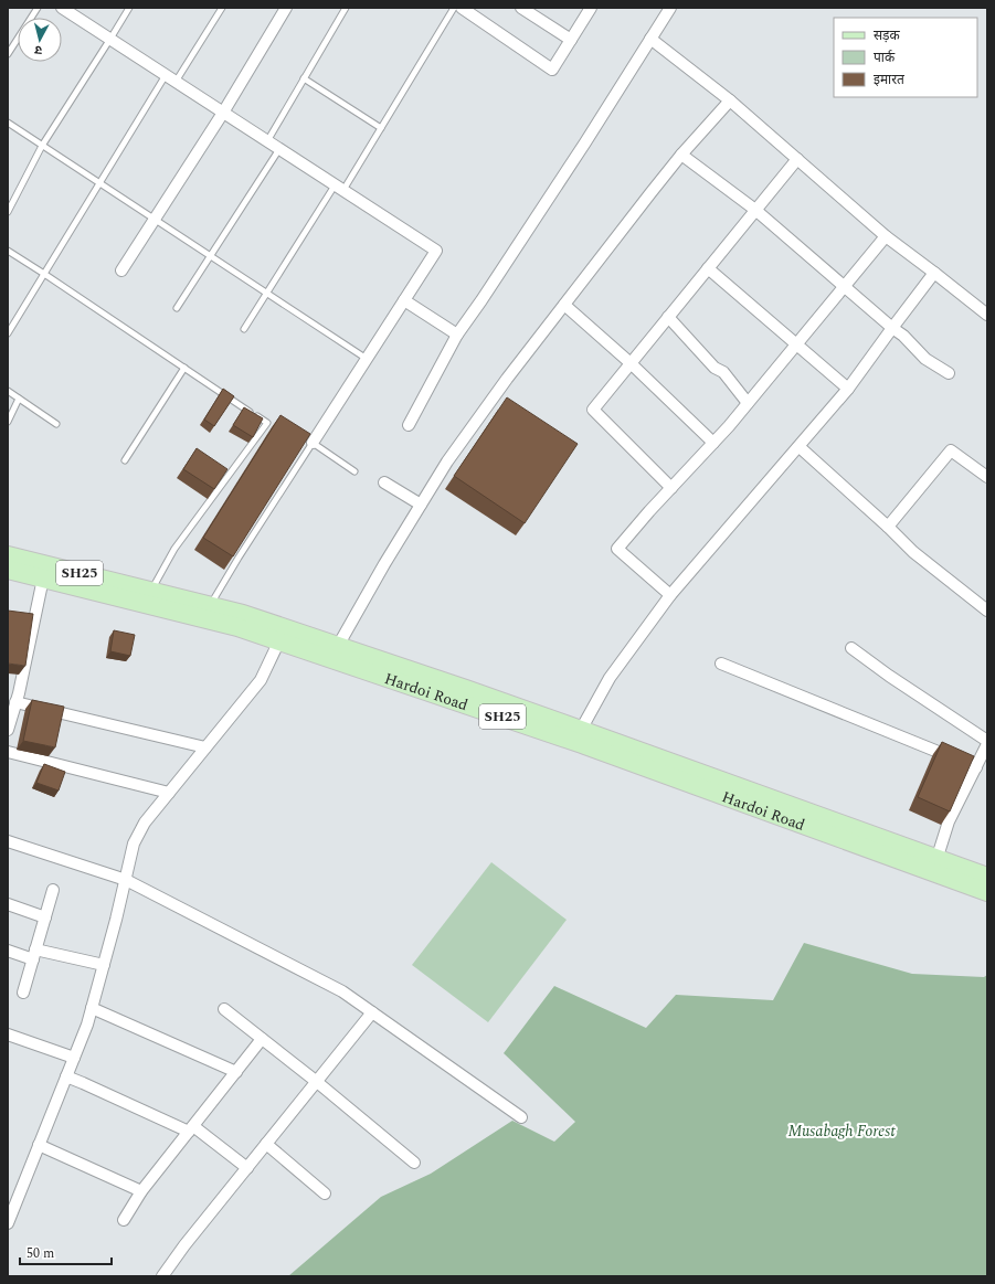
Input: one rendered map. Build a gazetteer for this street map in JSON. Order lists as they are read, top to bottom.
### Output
{
  "streets": {
    "main road": ["SH25", "Hardoi Road"]
  },
  "parks": ["Musabagh Forest"],
  "legend": ["सड़क", "पार्क", "इमारत"],
  "scale_bar": "50 m",
  "north": "bottom"
}
